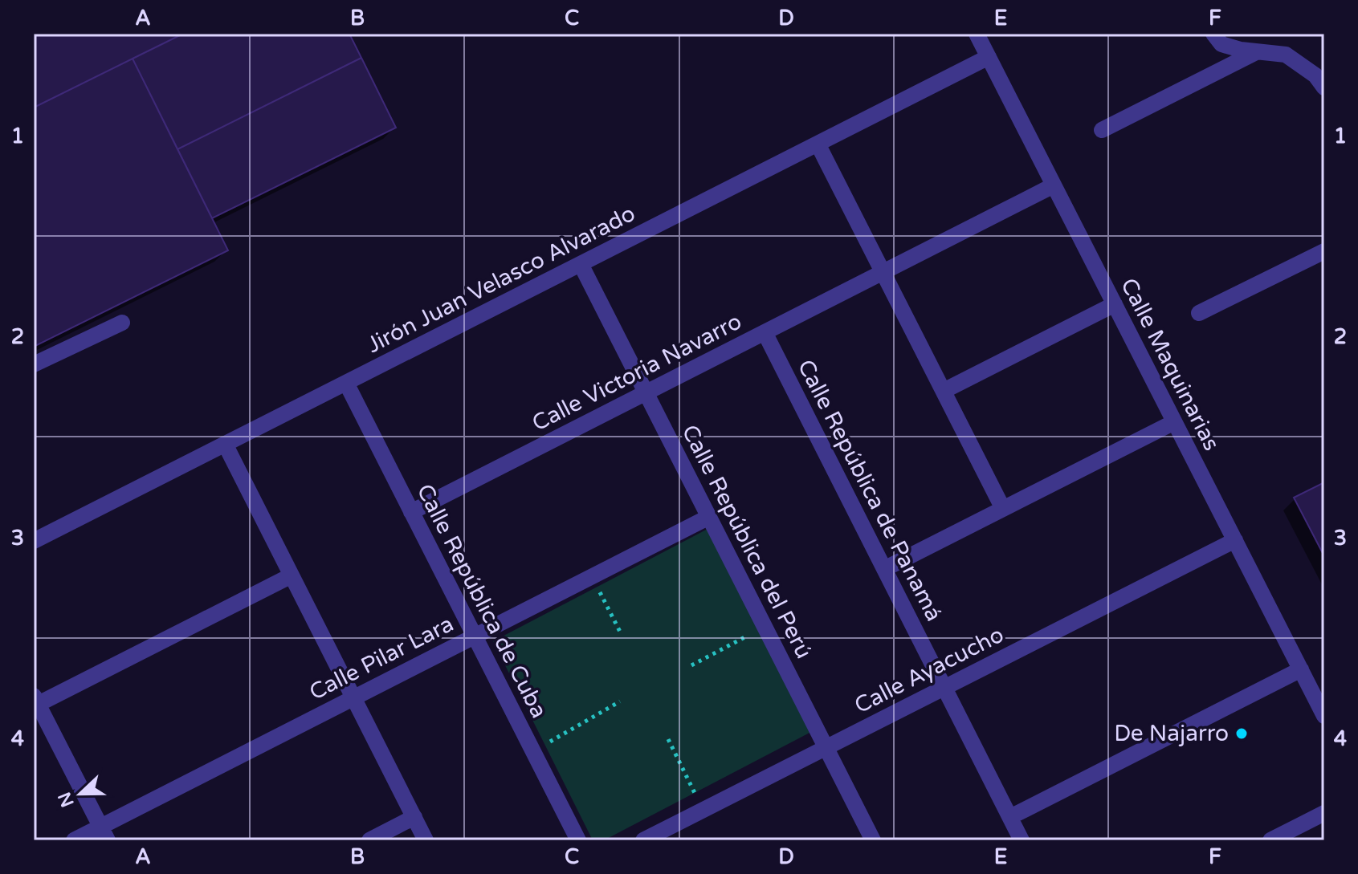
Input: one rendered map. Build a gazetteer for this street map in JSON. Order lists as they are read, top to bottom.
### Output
{
  "streets": {
    "street": [
      "Jirón Juan Velasco Alvarado",
      "Calle Maquinarias",
      "Calle Victoria Navarro",
      "Calle República de Panamá",
      "Calle República del Perú",
      "Calle República de Cuba",
      "Calle Pilar Lara",
      "Calle Ayacucho"
    ]
  },
  "crossings": [
    ["Jirón Juan Velasco Alvarado", "Calle Maquinarias"],
    ["Jirón Juan Velasco Alvarado", "Calle República del Perú"],
    ["Jirón Juan Velasco Alvarado", "Calle República de Cuba"],
    ["Calle Maquinarias", "Calle Victoria Navarro"],
    ["Calle Maquinarias", "Calle Ayacucho"],
    ["Calle Victoria Navarro", "Calle República de Panamá"],
    ["Calle Victoria Navarro", "Calle República del Perú"],
    ["Calle Victoria Navarro", "Calle República de Cuba"],
    ["Calle República de Panamá", "Calle Ayacucho"],
    ["Calle República del Perú", "Calle Pilar Lara"],
    ["Calle República del Perú", "Calle Ayacucho"],
    ["Calle República de Cuba", "Calle Pilar Lara"]
  ],
  "places": ["De Najarro"],
  "north": "left",
  "grid": {
    "columns": [
      "A",
      "B",
      "C",
      "D",
      "E",
      "F"
    ],
    "rows": [
      "1",
      "2",
      "3",
      "4"
    ]
  }
}
